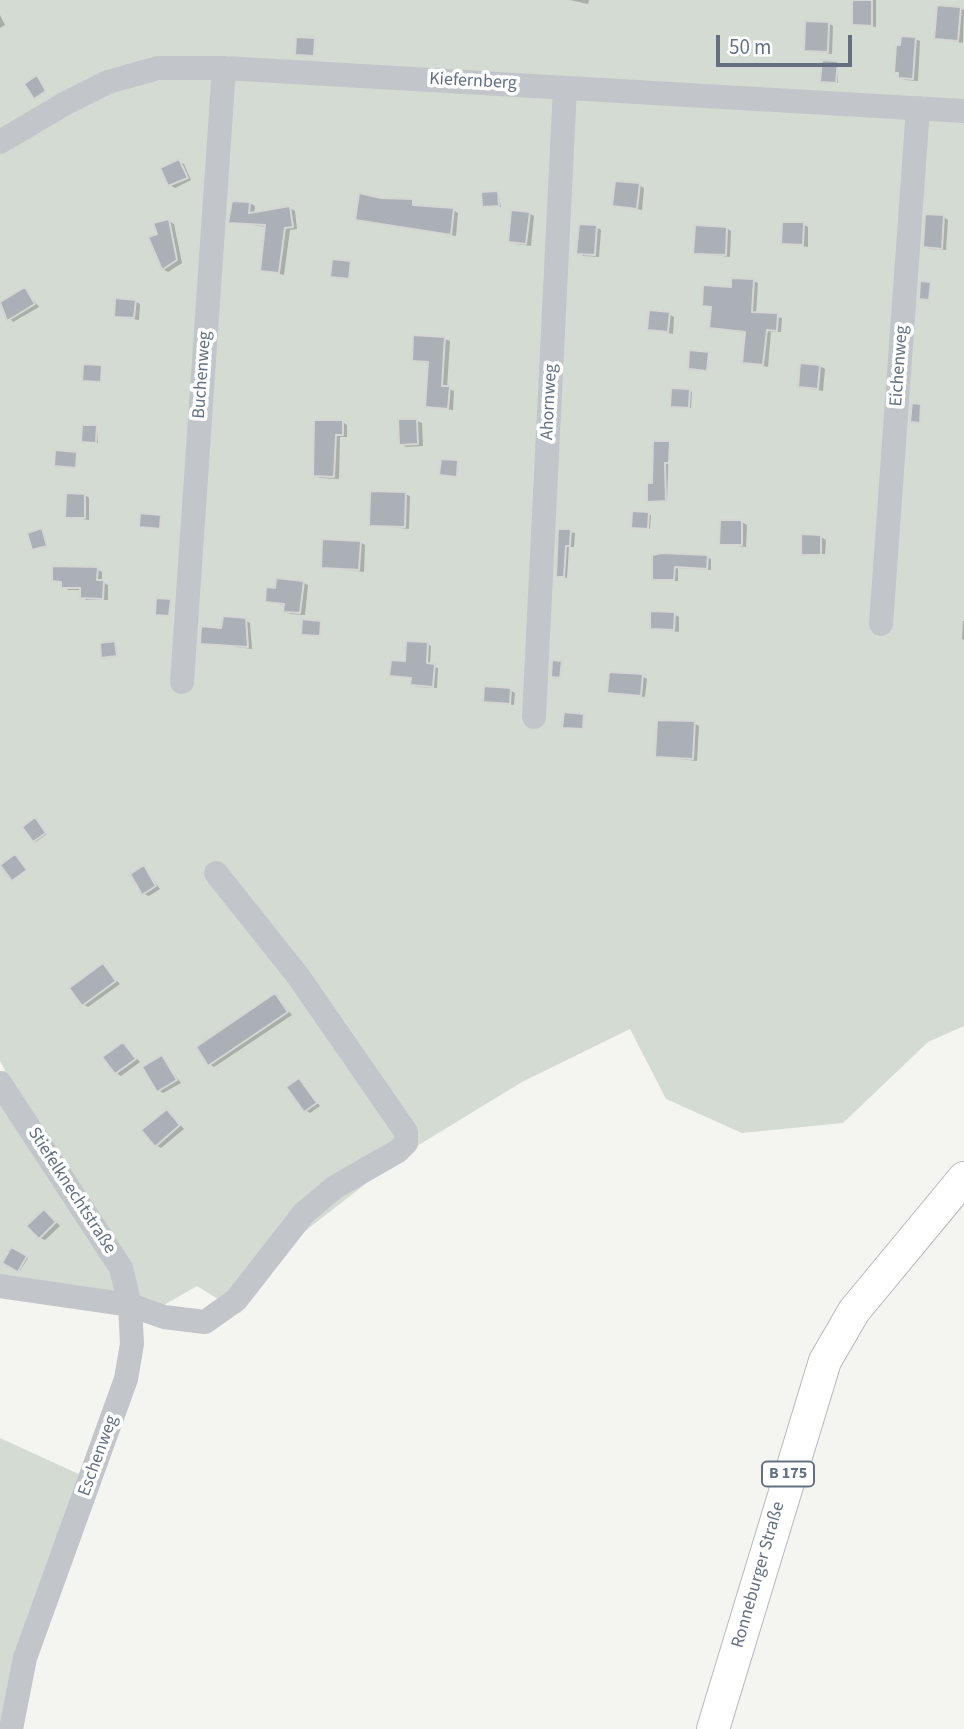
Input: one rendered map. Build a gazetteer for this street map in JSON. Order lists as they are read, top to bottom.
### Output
{
  "streets": {
    "main road": ["B 175", "Ronneburger Straße"],
    "street": [
      "Kiefernberg",
      "Eichenweg",
      "Buchenweg",
      "Ahornweg",
      "Stiefelknechtstraße",
      "Eschenweg"
    ]
  },
  "crossings": [
    ["Kiefernberg", "Eichenweg"],
    ["Kiefernberg", "Buchenweg"],
    ["Kiefernberg", "Ahornweg"],
    ["Stiefelknechtstraße", "Eschenweg"]
  ],
  "scale_bar": "50 m"
}
